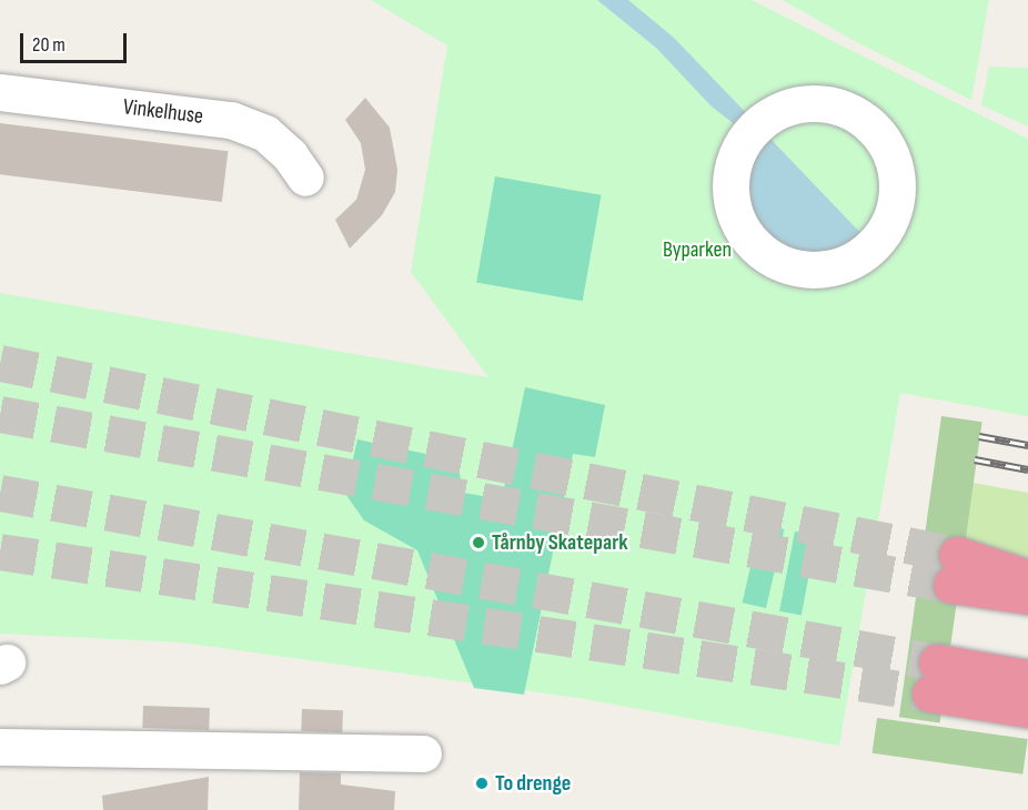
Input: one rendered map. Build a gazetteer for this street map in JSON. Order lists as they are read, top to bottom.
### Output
{
  "streets": {
    "street": ["Vinkelhuse"]
  },
  "parks": ["Byparken"],
  "places": ["Tårnby Skatepark", "To drenge"],
  "scale_bar": "20 m"
}
